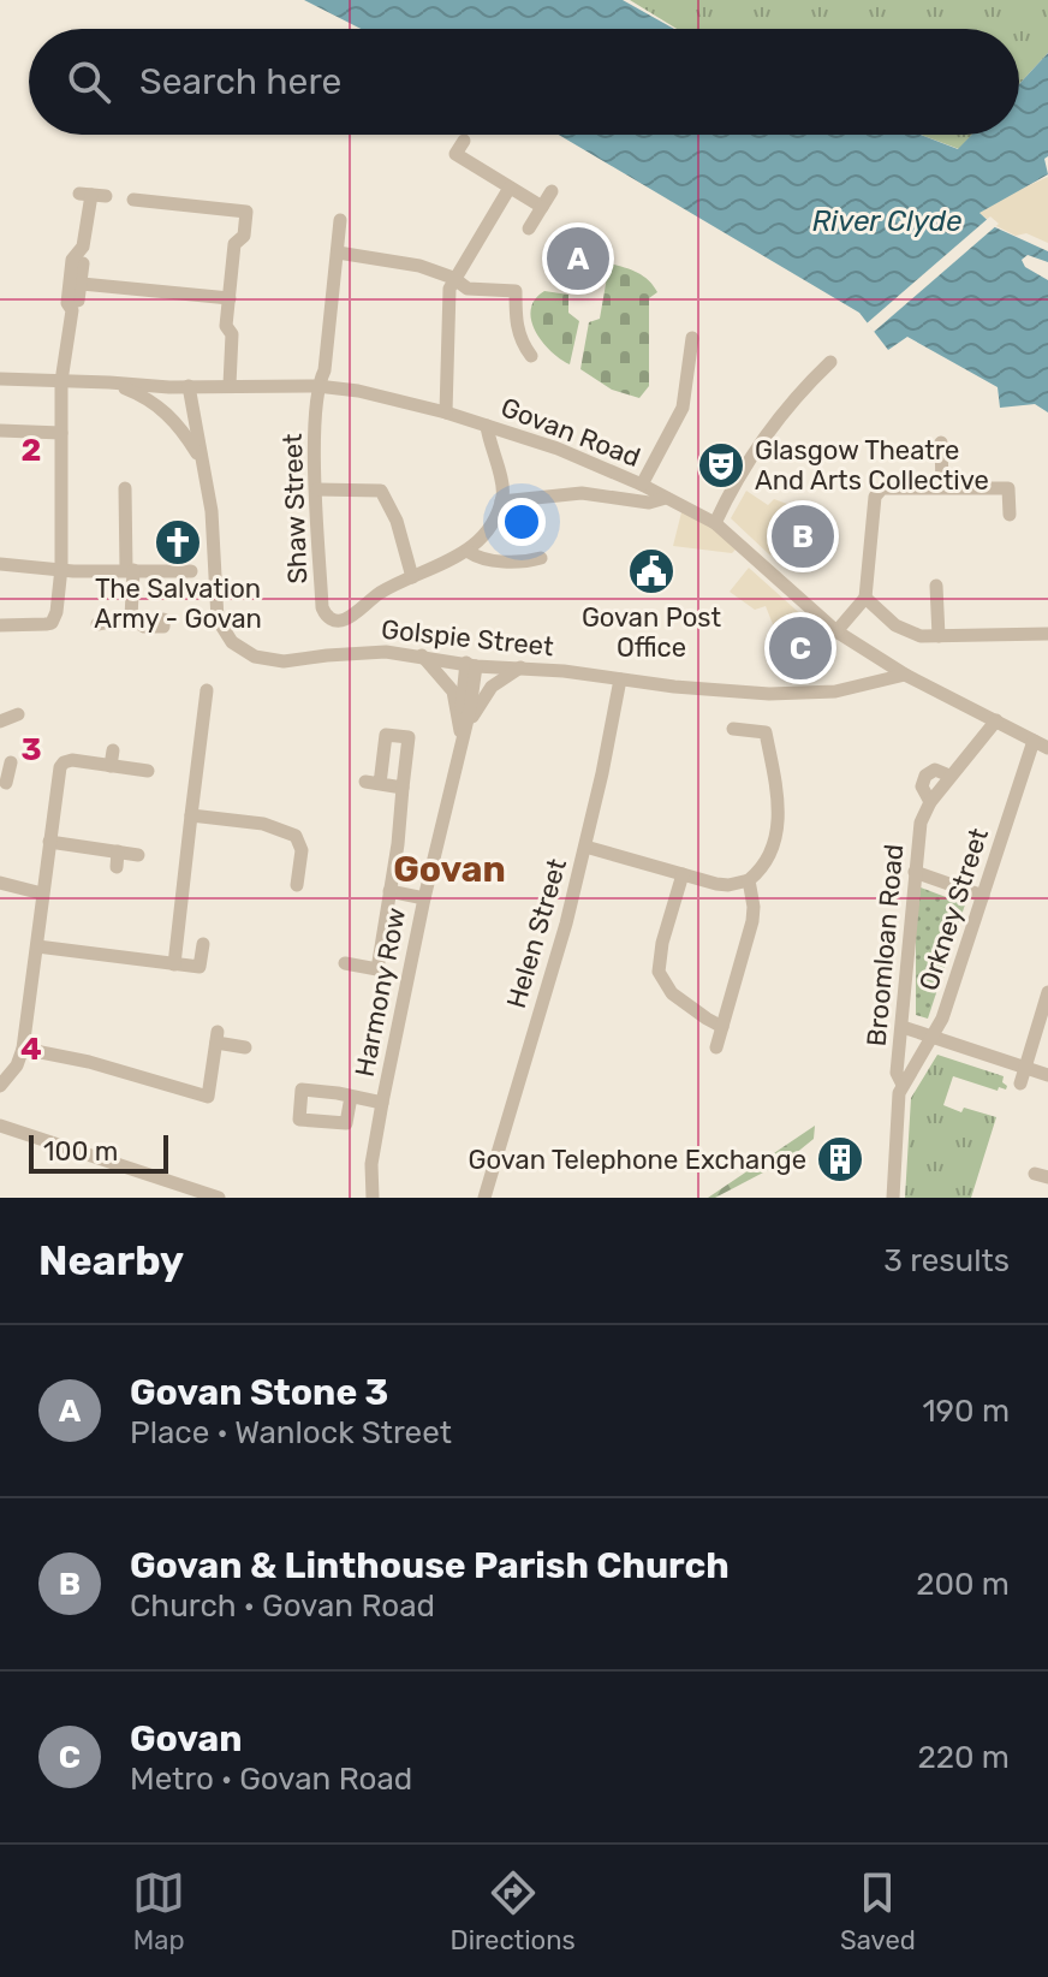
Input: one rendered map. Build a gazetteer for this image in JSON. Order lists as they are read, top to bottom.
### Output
{
  "streets": {
    "street": [
      "Govan Road",
      "Shaw Street",
      "Golspie Street",
      "Orkney Street",
      "Helen Street",
      "Broomloan Road",
      "Harmony Row"
    ]
  },
  "crossings": [
    ["Govan Road", "Shaw Street"],
    ["Govan Road", "Golspie Street"],
    ["Govan Road", "Orkney Street"],
    ["Govan Road", "Broomloan Road"],
    ["Golspie Street", "Helen Street"],
    ["Golspie Street", "Harmony Row"],
    ["Orkney Street", "Broomloan Road"]
  ],
  "districts": ["Govan"],
  "water": ["River Clyde"],
  "places": {
    "theatre": ["Glasgow Theatre And Arts Collective"],
    "church": ["The Salvation Army - Govan"],
    "public building": ["Govan Post Office"],
    "building": ["Govan Telephone Exchange"]
  },
  "scale_bar": "100 m",
  "page": {
    "search": "Search here",
    "pins": ["A", "B", "C"],
    "scale": "100 m",
    "heading": ["Nearby", "3 results"],
    "list": [
      {
        "mark": "A",
        "name": "Govan Stone 3",
        "note": "Place · Wanlock Street",
        "value": "190 m"
      },
      {
        "mark": "B",
        "name": "Govan & Linthouse Parish Church",
        "note": "Church · Govan Road",
        "value": "200 m"
      },
      {
        "mark": "C",
        "name": "Govan",
        "note": "Metro · Govan Road",
        "value": "220 m"
      }
    ],
    "nav": ["Map", "Directions", "Saved"]
  },
  "grid": {
    "rows": ["2", "3", "4"]
  }
}
